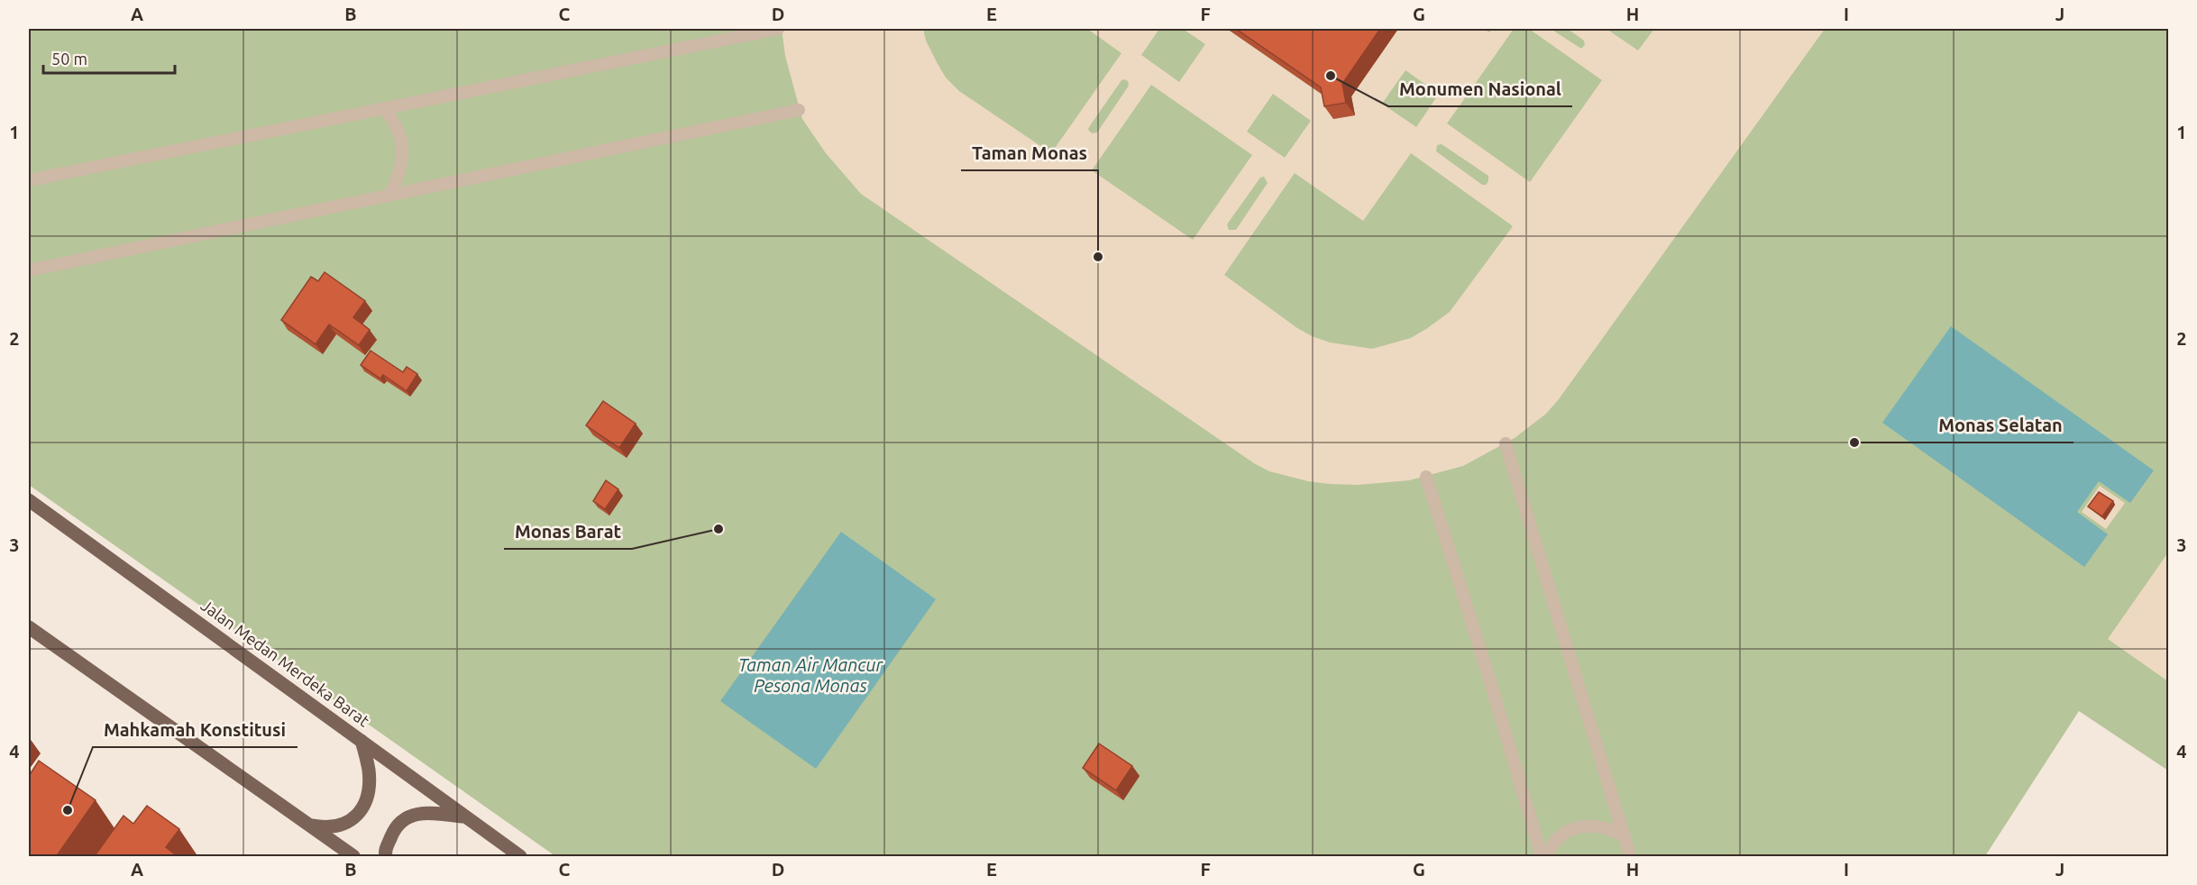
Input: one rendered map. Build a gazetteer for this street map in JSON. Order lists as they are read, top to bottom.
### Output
{
  "streets": {
    "main road": ["Jalan Medan Merdeka Barat"]
  },
  "water": ["Taman Air Mancur Pesona Monas"],
  "places": [
    "Monumen Nasional",
    "Taman Monas",
    "Monas Selatan",
    "Monas Barat",
    "Mahkamah Konstitusi"
  ],
  "scale_bar": "50 m",
  "grid": {
    "columns": [
      "A",
      "B",
      "C",
      "D",
      "E",
      "F",
      "G",
      "H",
      "I",
      "J"
    ],
    "rows": [
      "1",
      "2",
      "3",
      "4"
    ]
  }
}
